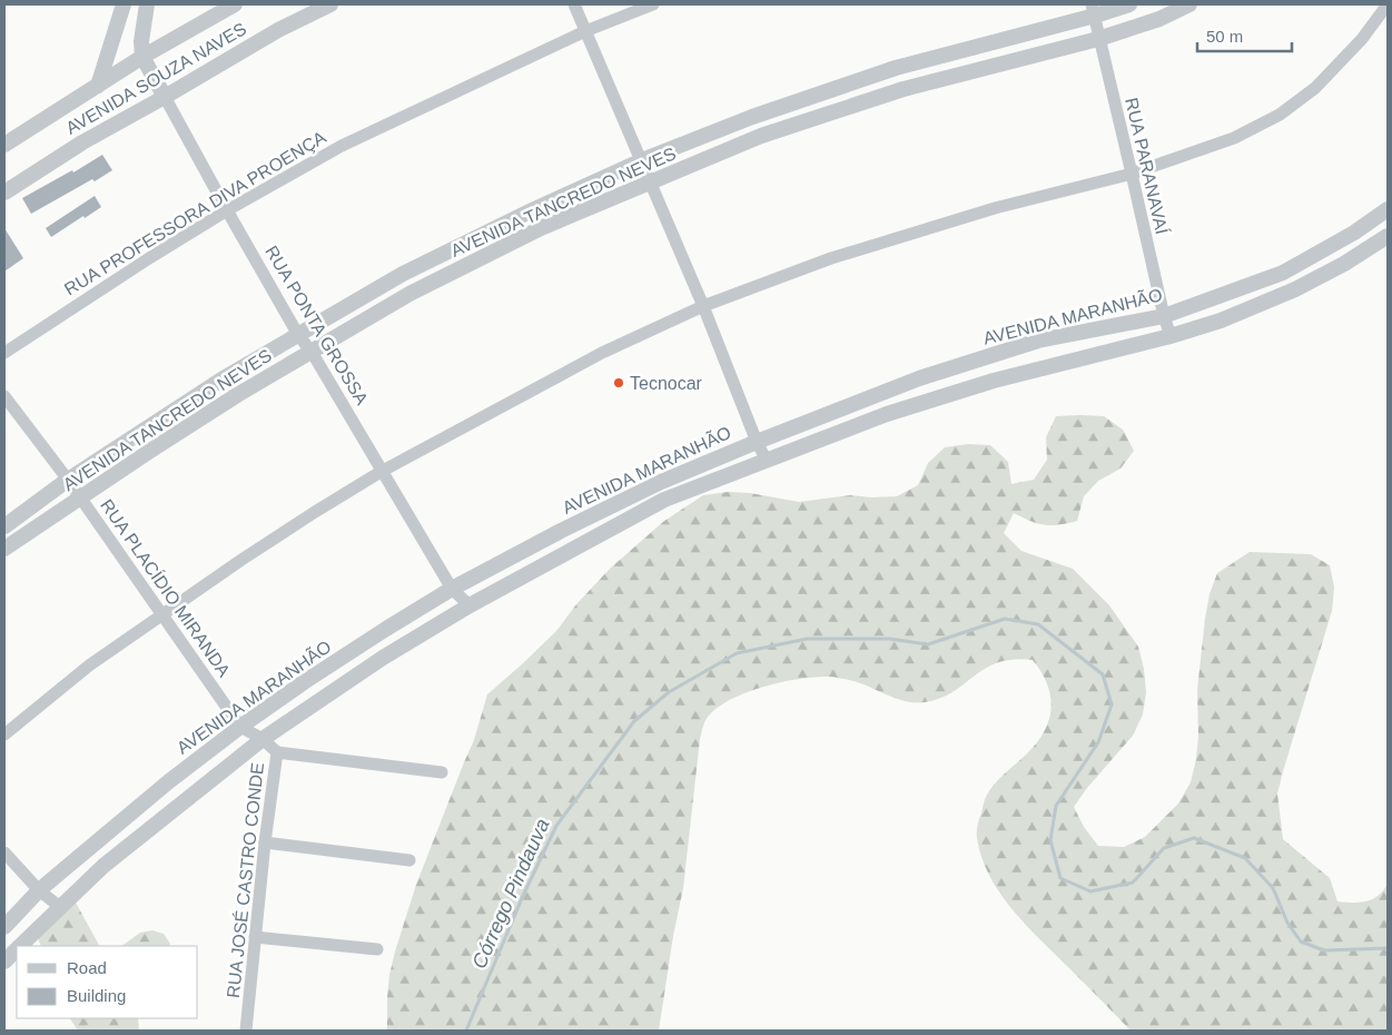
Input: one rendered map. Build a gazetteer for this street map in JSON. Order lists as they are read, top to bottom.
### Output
{
  "streets": {
    "street": [
      "AVENIDA SOUZA NAVES",
      "RUA PARANAVAÍ",
      "AVENIDA TANCREDO NEVES",
      "RUA PROFESSORA DIVA PROENÇA",
      "AVENIDA MARANHÃO",
      "RUA PONTA GROSSA",
      "RUA PLACÍDIO MIRANDA",
      "RUA JOSÉ CASTRO CONDE"
    ]
  },
  "crossings": [
    ["AVENIDA SOUZA NAVES", "RUA PONTA GROSSA"],
    ["RUA PARANAVAÍ", "AVENIDA TANCREDO NEVES"],
    ["RUA PARANAVAÍ", "AVENIDA MARANHÃO"],
    ["AVENIDA TANCREDO NEVES", "RUA PONTA GROSSA"],
    ["AVENIDA TANCREDO NEVES", "RUA PLACÍDIO MIRANDA"],
    ["RUA PROFESSORA DIVA PROENÇA", "RUA PONTA GROSSA"],
    ["AVENIDA MARANHÃO", "RUA PONTA GROSSA"],
    ["AVENIDA MARANHÃO", "RUA PLACÍDIO MIRANDA"],
    ["AVENIDA MARANHÃO", "RUA JOSÉ CASTRO CONDE"],
    ["RUA PLACÍDIO MIRANDA", "RUA JOSÉ CASTRO CONDE"]
  ],
  "water": ["Córrego Pindauva"],
  "places": ["Tecnocar"],
  "legend": ["Road", "Building"],
  "scale_bar": "50 m"
}
